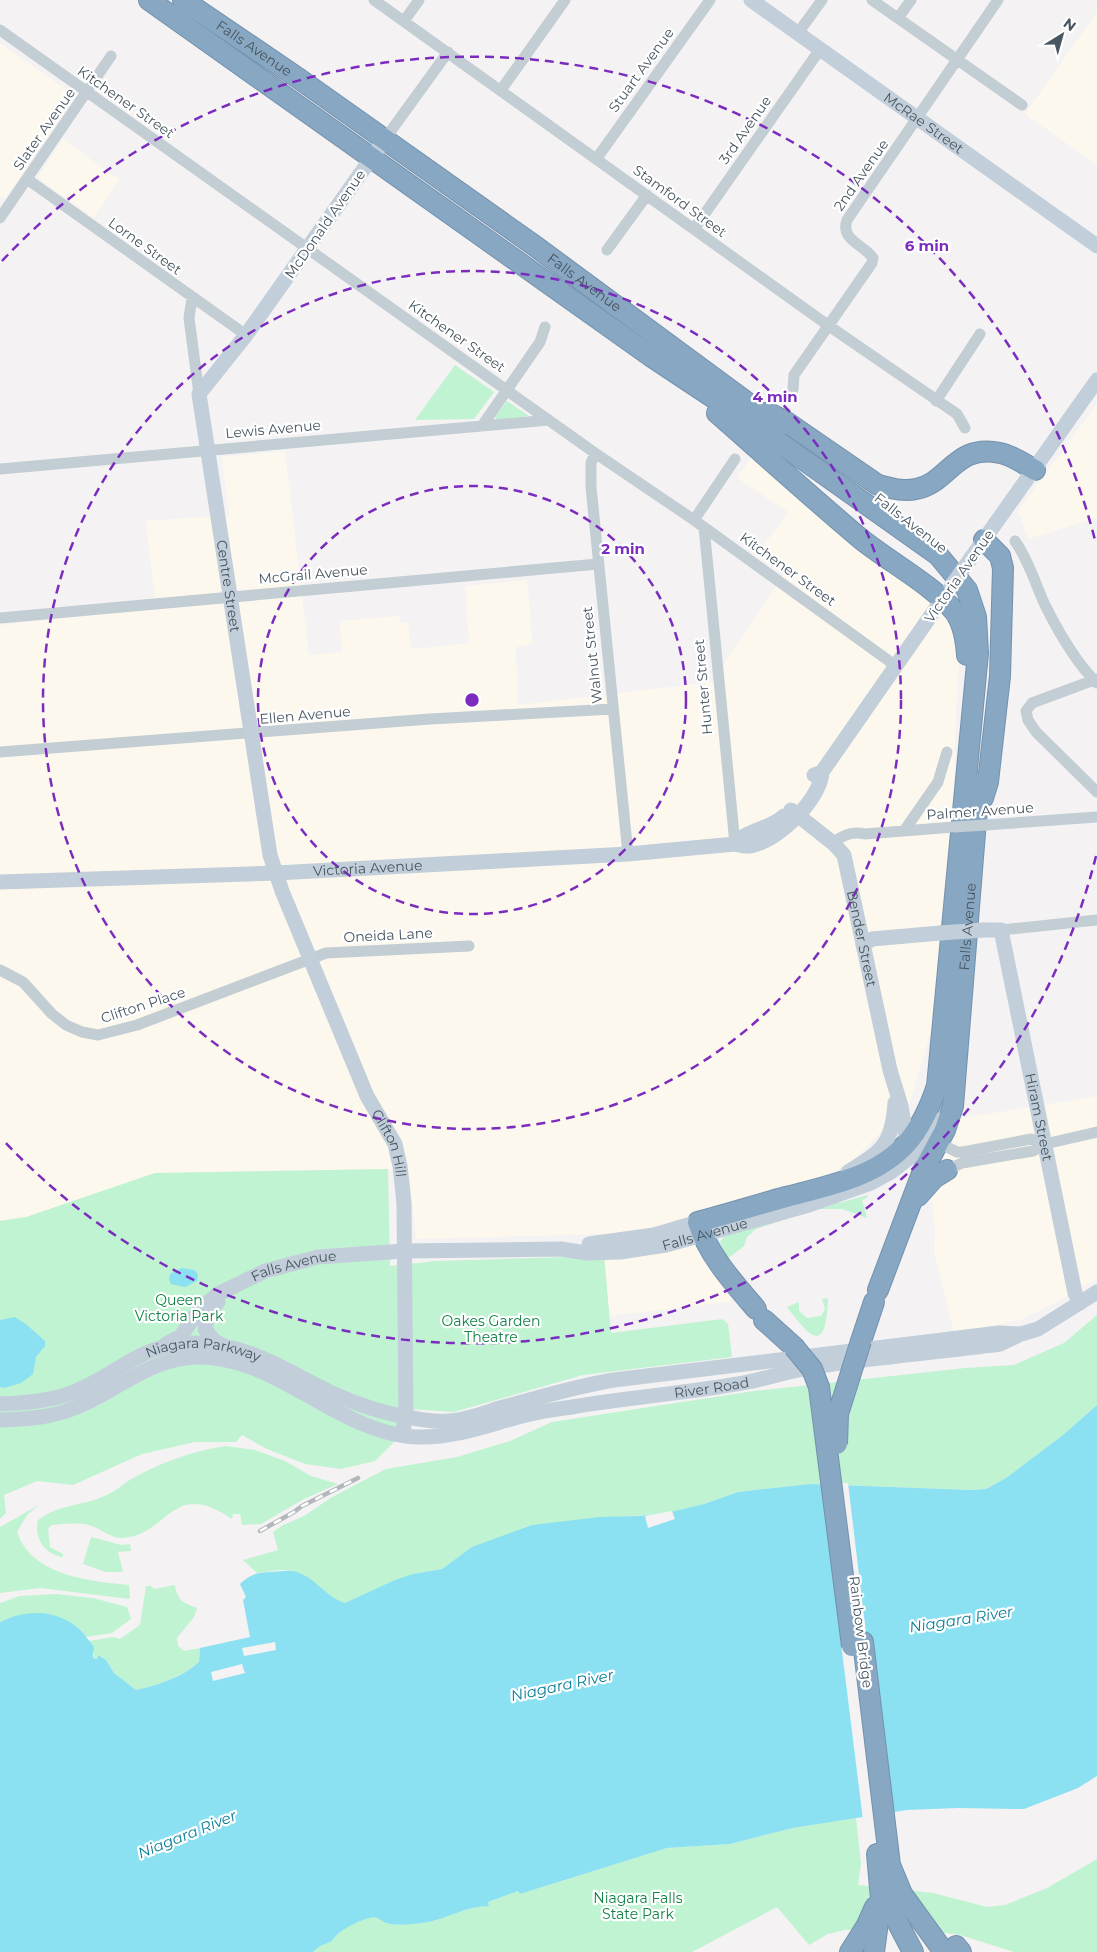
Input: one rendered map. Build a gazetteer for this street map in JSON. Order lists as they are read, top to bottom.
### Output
{
  "streets": {
    "highway": ["Falls Avenue", "Rainbow Bridge"],
    "main road": [
      "McRae Street",
      "McDonald Avenue",
      "Victoria Avenue",
      "Centre Street",
      "Bender Street",
      "Hiram Street",
      "Clifton Hill",
      "Niagara Parkway",
      "River Road"
    ],
    "street": [
      "Stuart Avenue",
      "Kitchener Street",
      "Slater Avenue",
      "3rd Avenue",
      "2nd Avenue",
      "Stamford Street",
      "Lorne Street",
      "Lewis Avenue",
      "McGrail Avenue",
      "Walnut Street",
      "Hunter Street",
      "Ellen Avenue",
      "Palmer Avenue",
      "Oneida Lane",
      "Clifton Place"
    ]
  },
  "crossings": [
    ["Falls Avenue", "McDonald Avenue"],
    ["Falls Avenue", "Palmer Avenue"],
    ["Falls Avenue", "Bender Street"],
    ["Falls Avenue", "Clifton Hill"],
    ["Falls Avenue", "Niagara Parkway"],
    ["Falls Avenue", "Rainbow Bridge"],
    ["Stuart Avenue", "Stamford Street"],
    ["Kitchener Street", "Slater Avenue"],
    ["Kitchener Street", "McDonald Avenue"],
    ["Kitchener Street", "Lewis Avenue"],
    ["Kitchener Street", "Victoria Avenue"],
    ["Kitchener Street", "Walnut Street"],
    ["Kitchener Street", "Hunter Street"],
    ["McRae Street", "3rd Avenue"],
    ["McRae Street", "2nd Avenue"],
    ["Slater Avenue", "Lorne Street"],
    ["3rd Avenue", "Stamford Street"],
    ["2nd Avenue", "Stamford Street"],
    ["Stamford Street", "McDonald Avenue"],
    ["McDonald Avenue", "Lorne Street"],
    ["McDonald Avenue", "Centre Street"],
    ["Lorne Street", "Centre Street"],
    ["Lewis Avenue", "Centre Street"],
    ["McGrail Avenue", "Centre Street"],
    ["McGrail Avenue", "Walnut Street"],
    ["Victoria Avenue", "Centre Street"],
    ["Victoria Avenue", "Walnut Street"],
    ["Victoria Avenue", "Hunter Street"],
    ["Victoria Avenue", "Bender Street"],
    ["Victoria Avenue", "Clifton Hill"],
    ["Centre Street", "Ellen Avenue"],
    ["Centre Street", "Clifton Hill"],
    ["Walnut Street", "Ellen Avenue"],
    ["Palmer Avenue", "Bender Street"],
    ["Oneida Lane", "Clifton Place"],
    ["Oneida Lane", "Clifton Hill"],
    ["Clifton Place", "Clifton Hill"],
    ["Hiram Street", "River Road"],
    ["Clifton Hill", "Niagara Parkway"],
    ["Clifton Hill", "River Road"],
    ["Niagara Parkway", "River Road"]
  ],
  "water": ["Niagara River"],
  "parks": ["Queen Victoria Park", "Oakes Garden Theatre", "Niagara Falls State Park"],
  "north": "top right",
  "rings": ["6 min", "4 min", "2 min"]
}
